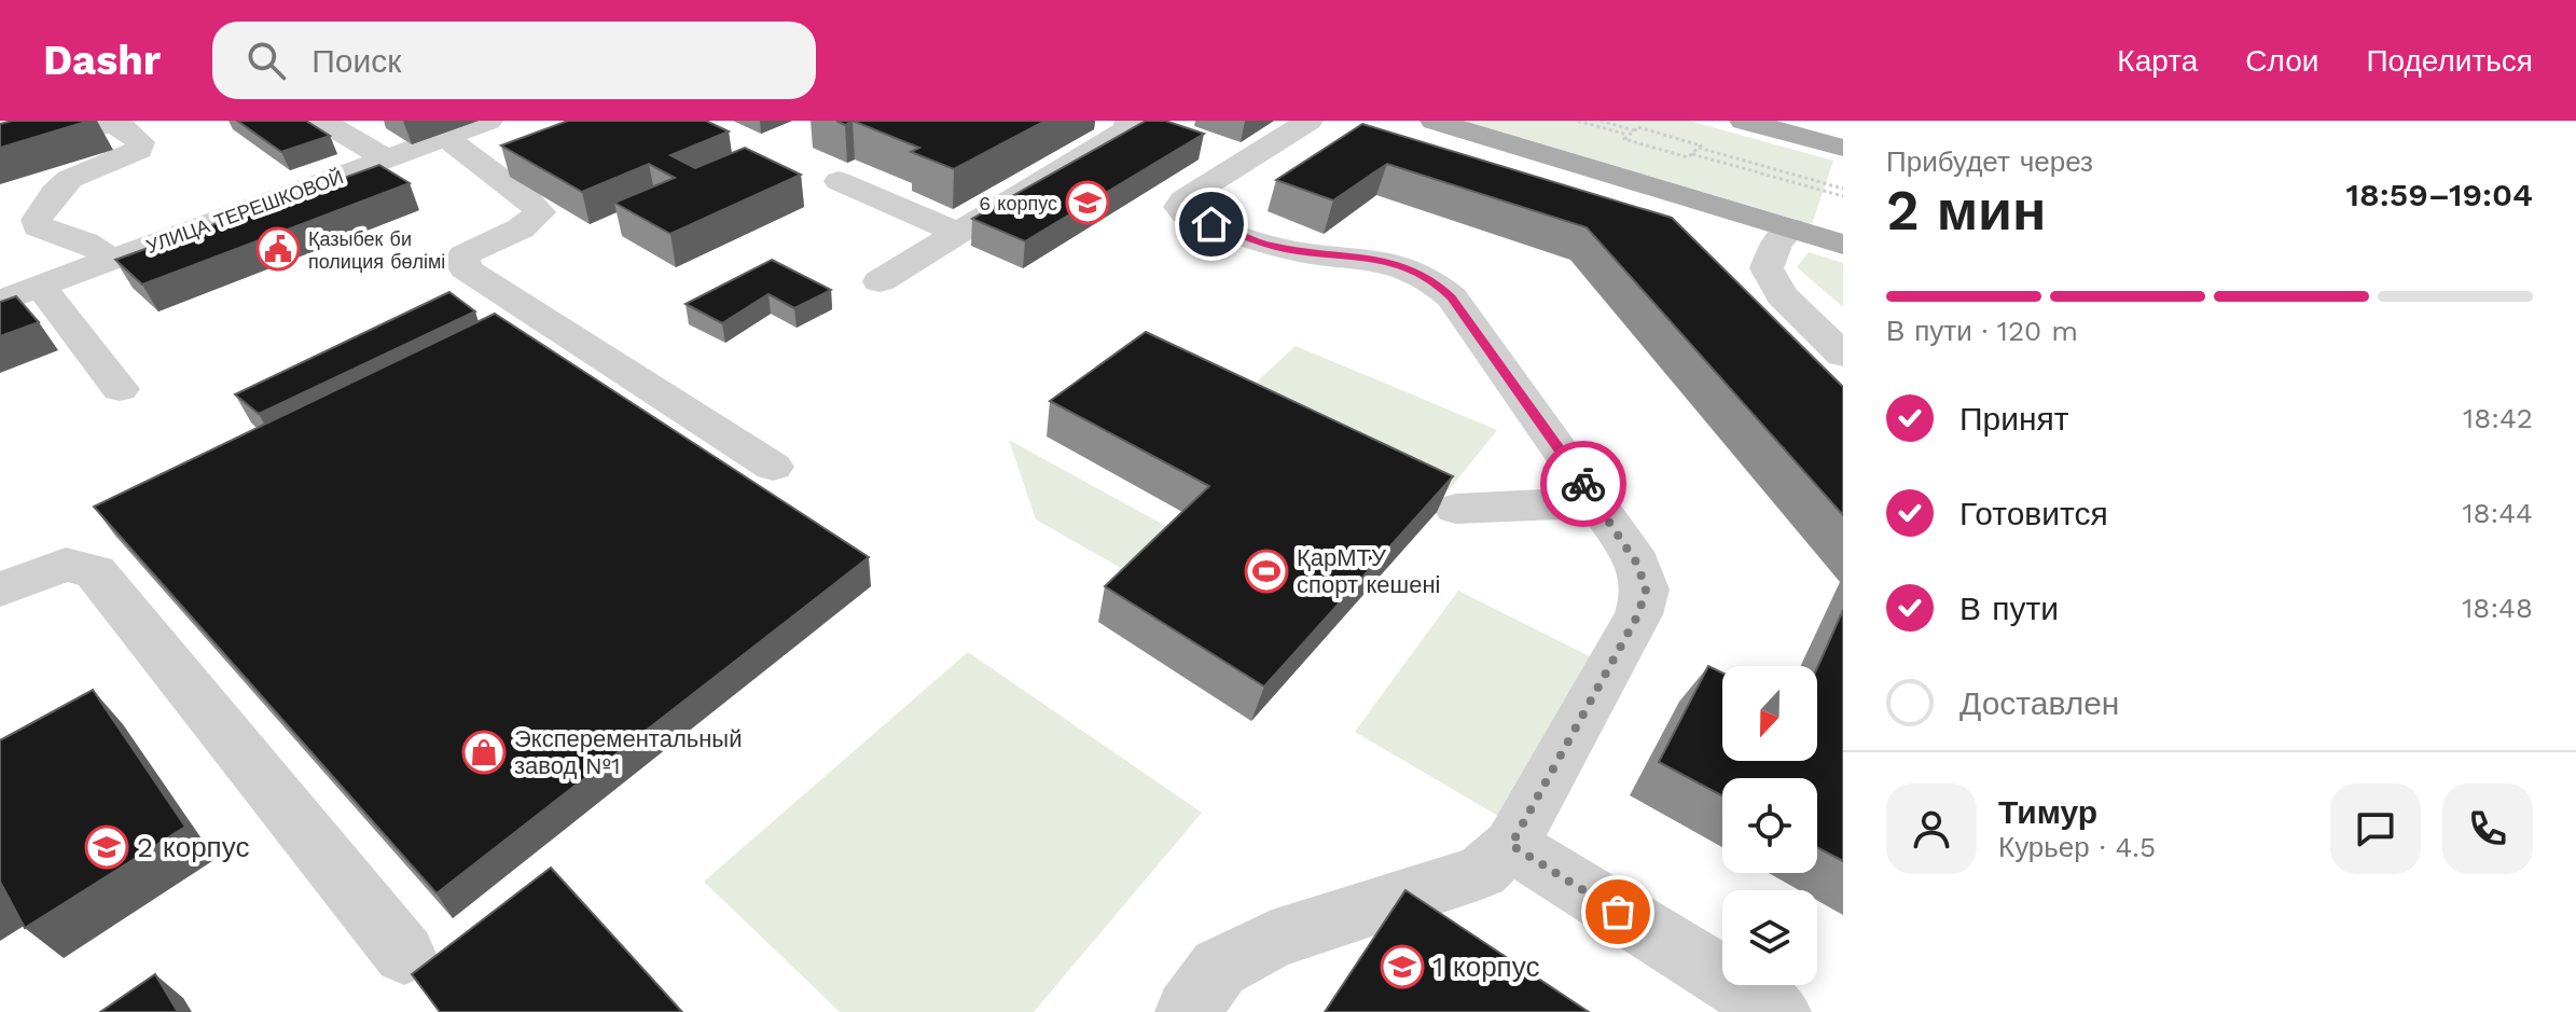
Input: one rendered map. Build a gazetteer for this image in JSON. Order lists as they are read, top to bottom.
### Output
{
  "streets": {
    "street": ["УЛИЦА ТЕРЕШКОВОЙ"]
  },
  "places": {
    "school or university": ["6 корпус", "2 корпус", "1 корпус"],
    "public building": ["Қазыбек би полиция бөлімі"],
    "sports": ["ҚарМТУ спорт кешені"],
    "shop": ["Эксперементальный завод №1"]
  },
  "north": "bottom",
  "page": {
    "header": "Dashr",
    "search": "Поиск",
    "nav": ["Карта", "Слои", "Поделиться"],
    "heading": ["2 мин", "Прибудет через", "18:59–19:04"],
    "panel": ["Тимур", "Курьер · 4.5"],
    "bar": "В пути · 120 m",
    "list": [
      ["Принят", "18:42"],
      ["Готовится", "18:44"],
      ["В пути", "18:48"],
      "Доставлен"
    ]
  }
}
